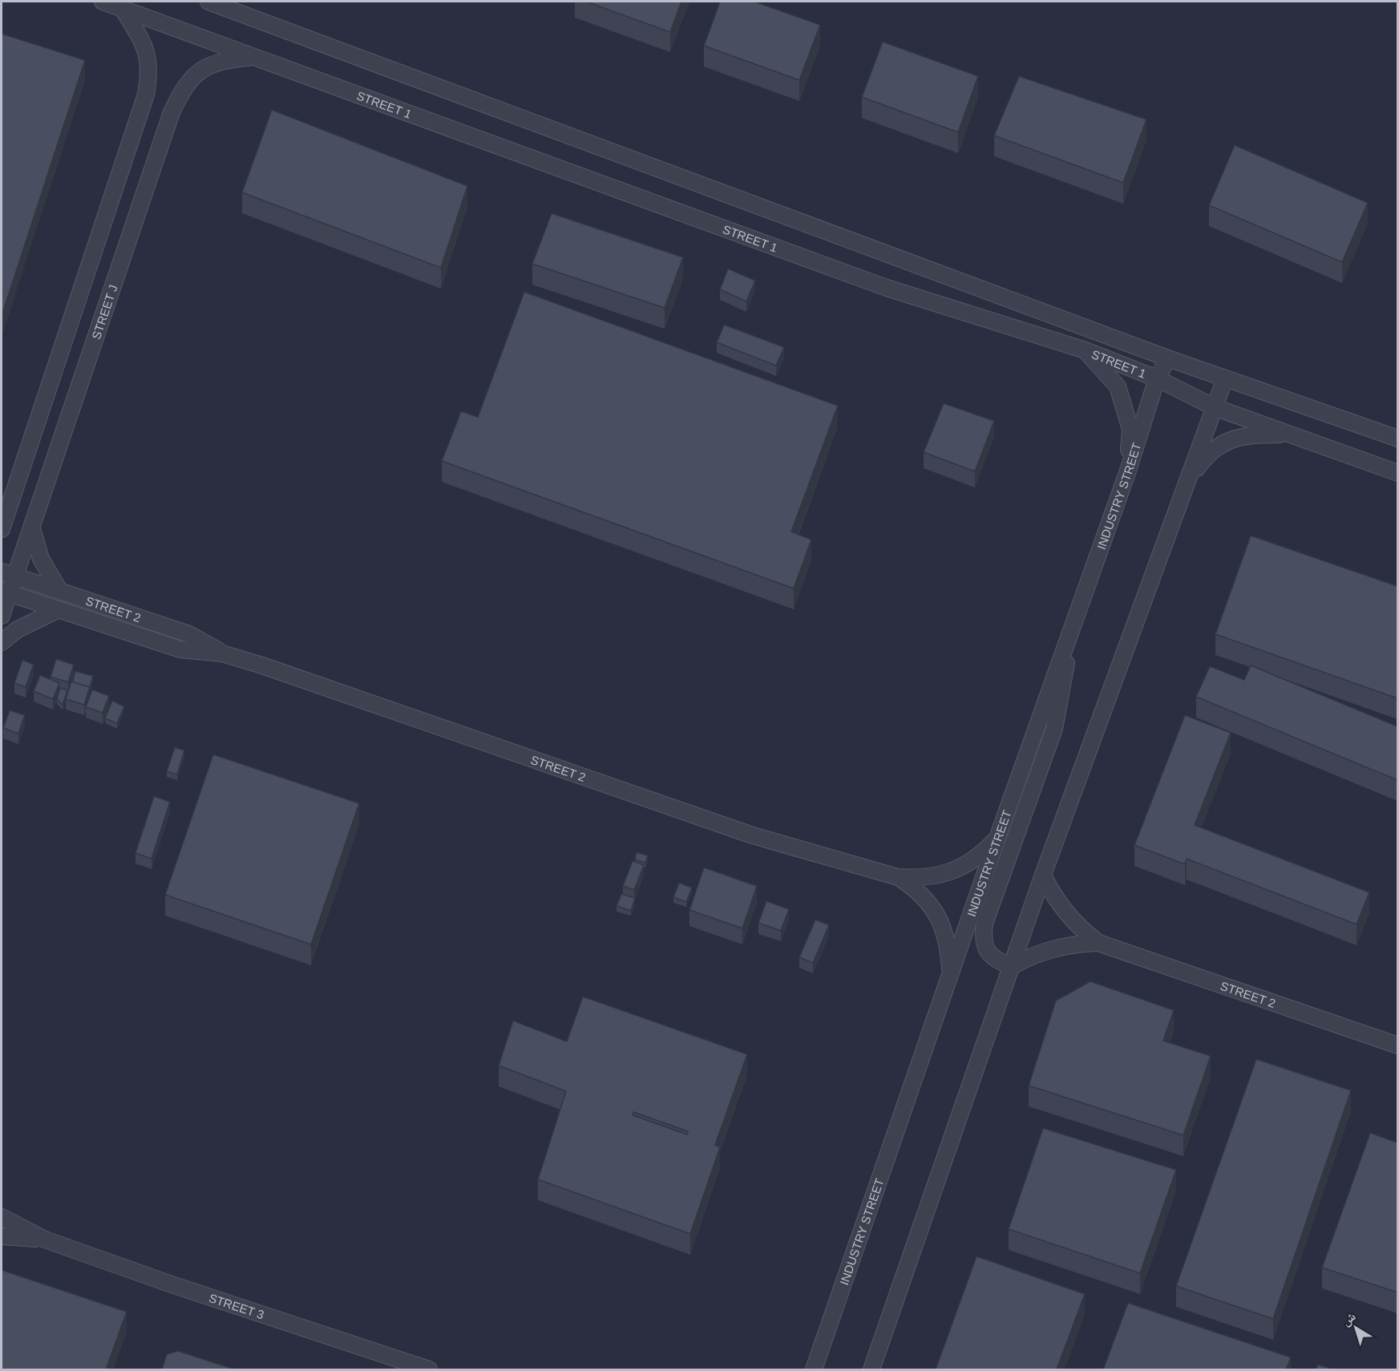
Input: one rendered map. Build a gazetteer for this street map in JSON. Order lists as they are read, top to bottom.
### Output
{
  "streets": {
    "street": [
      "STREET 1",
      "STREET J",
      "INDUSTRY STREET",
      "STREET 2",
      "STREET 3"
    ]
  },
  "crossings": [
    ["STREET 1", "STREET J"],
    ["STREET 1", "INDUSTRY STREET"],
    ["STREET J", "STREET 2"],
    ["INDUSTRY STREET", "STREET 2"]
  ],
  "north": "top left"
}
